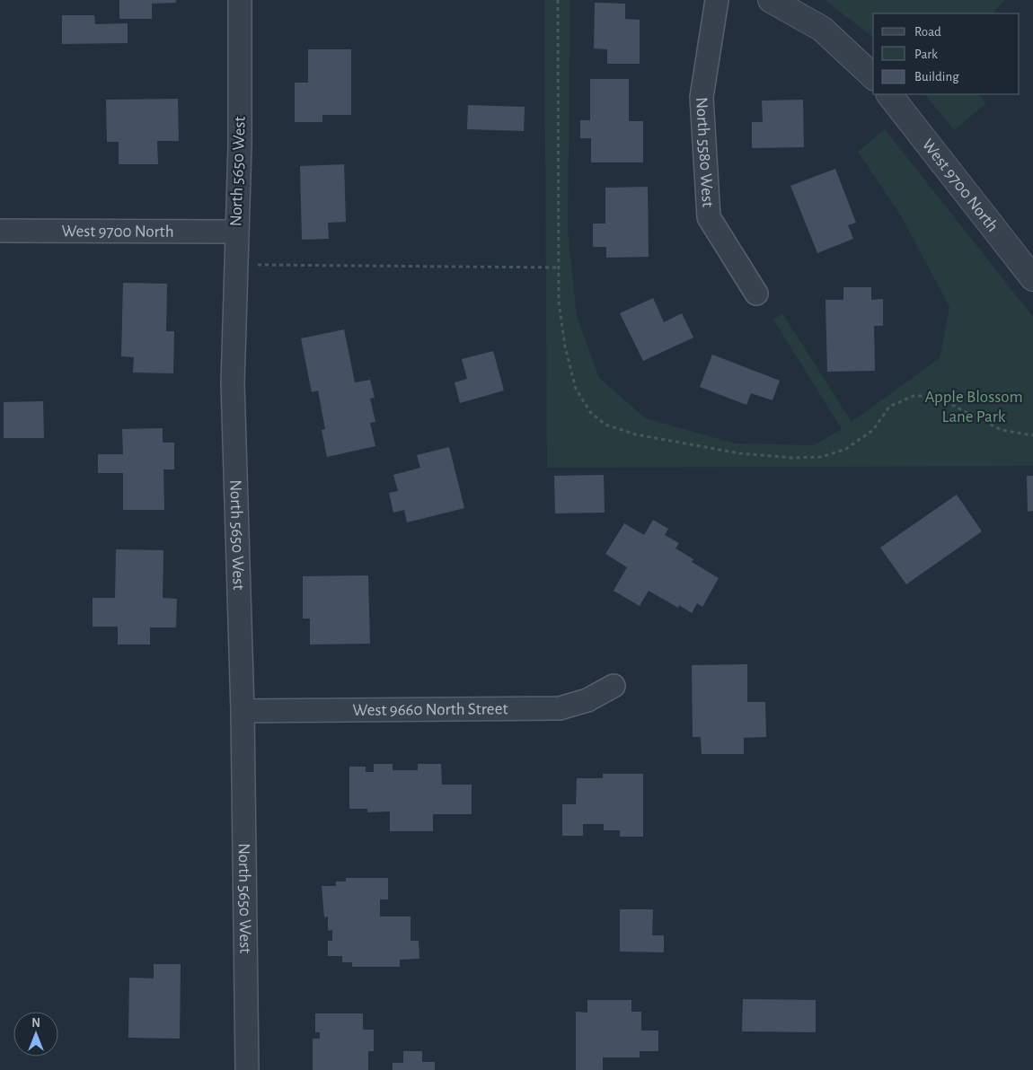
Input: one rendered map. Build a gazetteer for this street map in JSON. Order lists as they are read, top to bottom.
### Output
{
  "streets": {
    "street": [
      "North 5580 West",
      "North 5650 West",
      "West 9700 North",
      "West 9660 North Street"
    ]
  },
  "crossings": [
    ["North 5650 West", "West 9700 North"],
    ["North 5650 West", "West 9660 North Street"]
  ],
  "parks": ["Apple Blossom Lane Park"],
  "legend": ["Road", "Park", "Building"],
  "north": "top"
}
